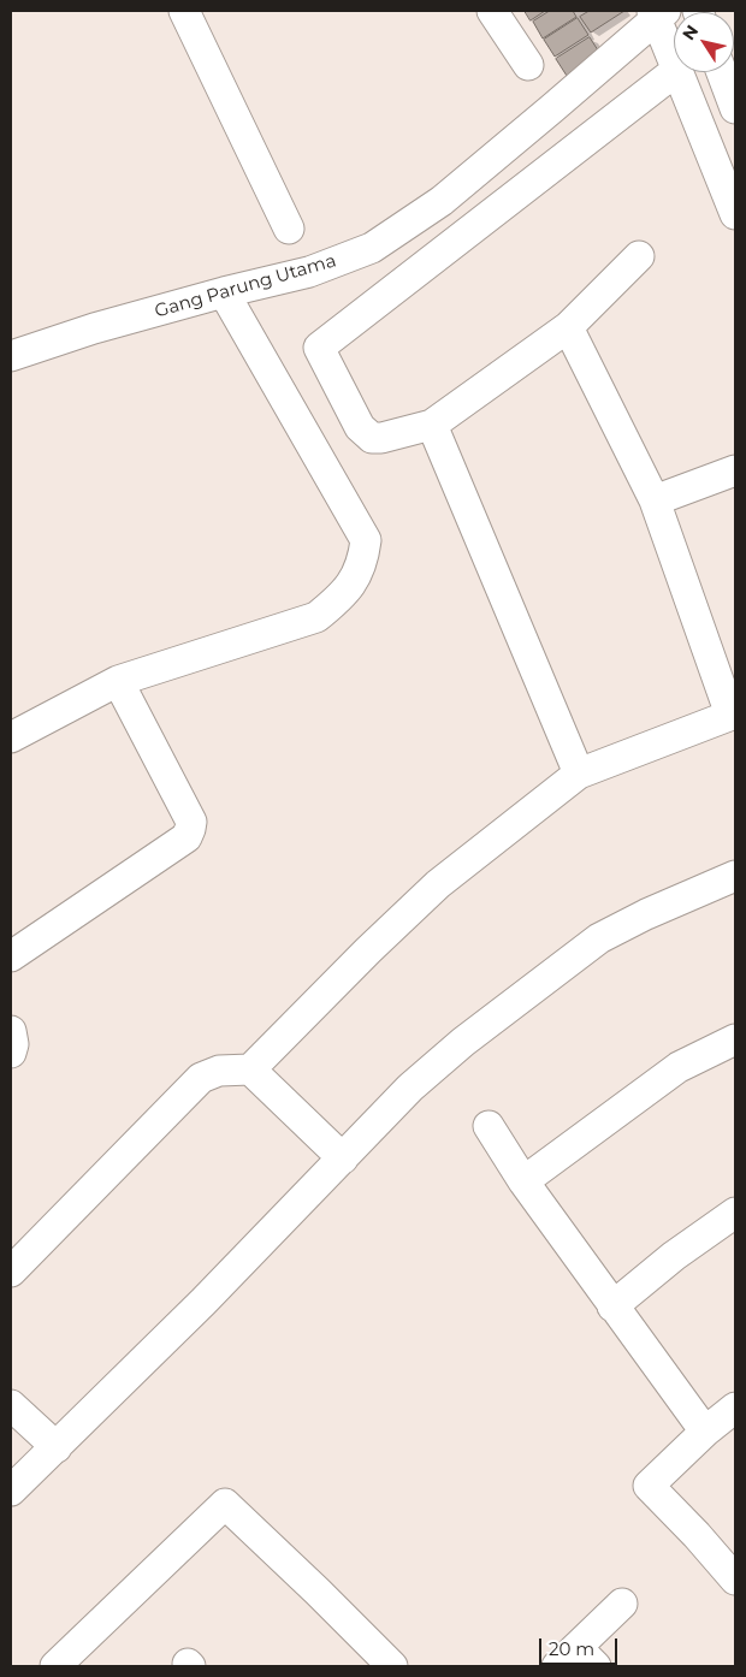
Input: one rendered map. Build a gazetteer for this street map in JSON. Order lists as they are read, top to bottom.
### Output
{
  "streets": {
    "street": ["Gang Parung Utama"]
  },
  "scale_bar": "20 m",
  "north": "top left"
}
